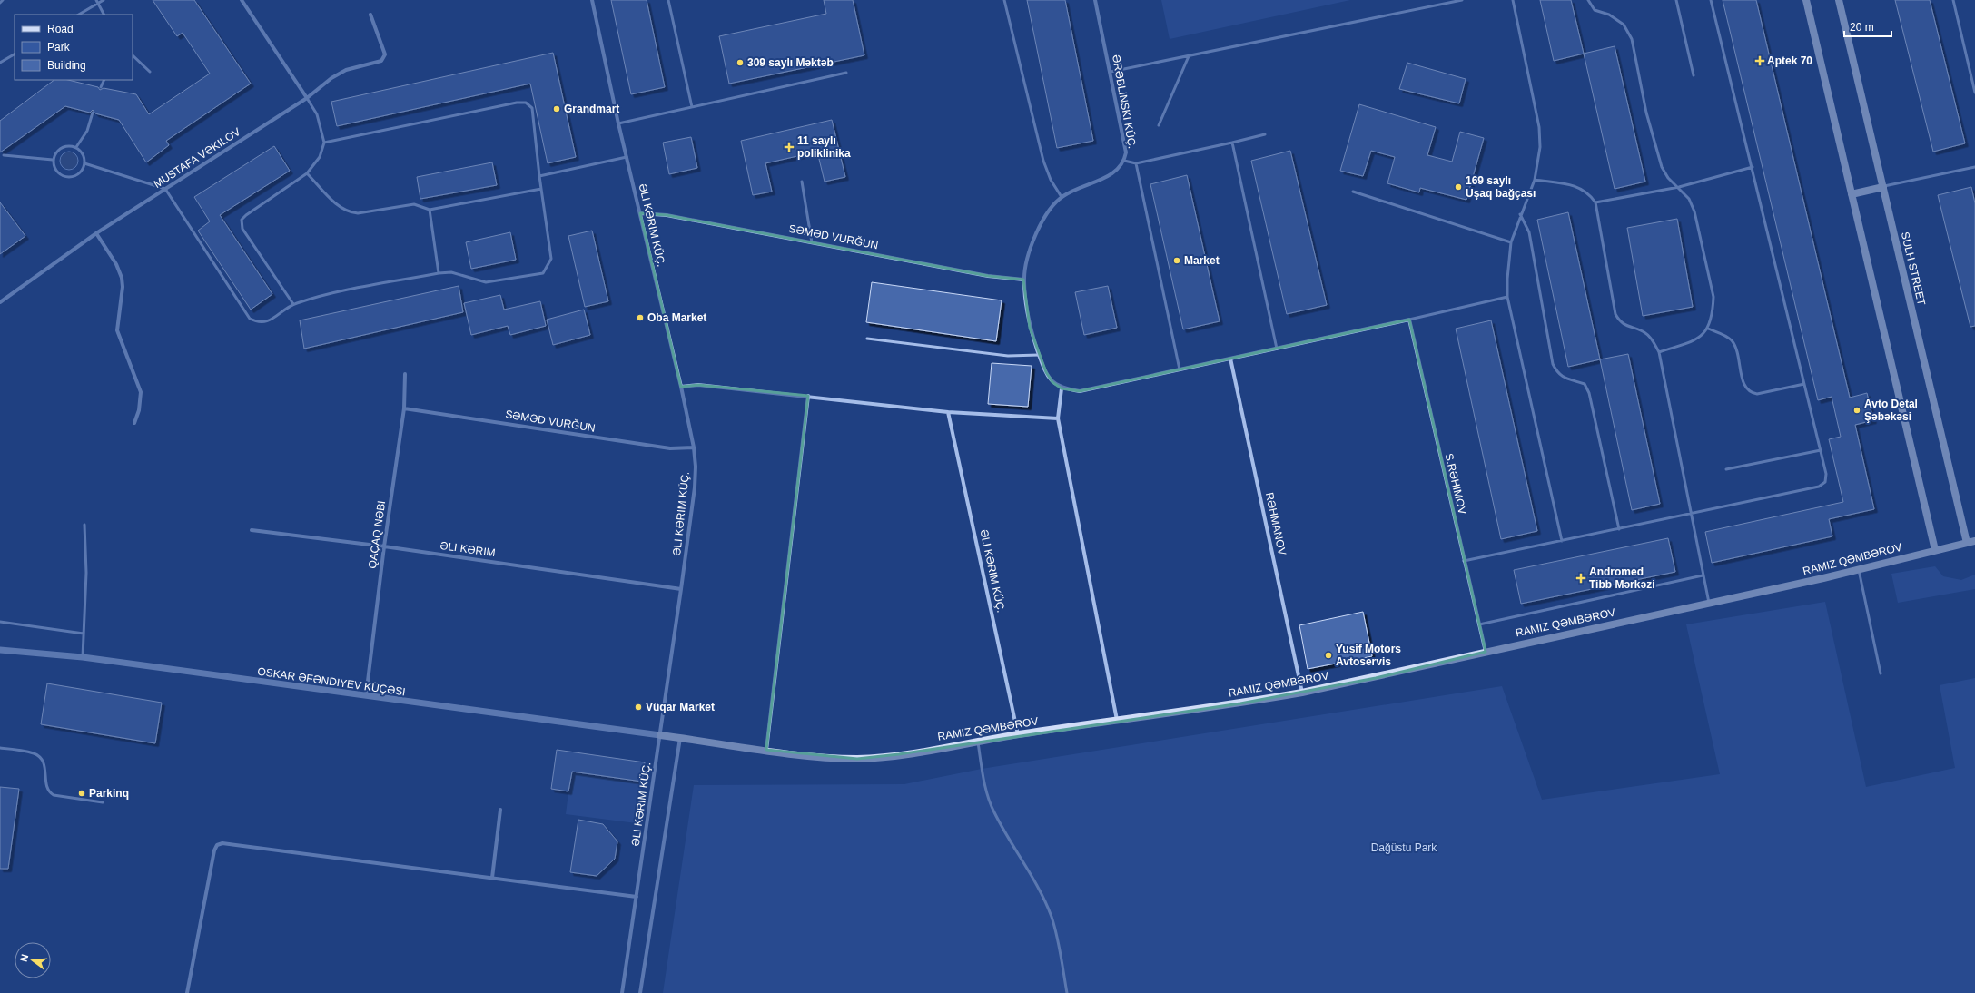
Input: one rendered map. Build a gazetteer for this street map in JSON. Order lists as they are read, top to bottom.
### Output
{
  "streets": {
    "main road": ["SULH STREET", "RAMIZ QƏMBƏROV"],
    "street": [
      "ƏRƏBLINSKI KÜÇ.",
      "MUSTAFA VƏKILOV",
      "ƏLI KƏRIM KÜÇ.",
      "SƏMƏD VURĞUN",
      "S.RƏHIMOV",
      "RƏHMANOV",
      "QAÇAQ NƏBI",
      "ƏLI KƏRIM",
      "OSKAR ƏFƏNDIYEV KÜÇƏSI"
    ]
  },
  "crossings": [
    ["ƏRƏBLINSKI KÜÇ.", "SƏMƏD VURĞUN"],
    ["ƏLI KƏRIM KÜÇ.", "SƏMƏD VURĞUN"],
    ["ƏLI KƏRIM KÜÇ.", "ƏLI KƏRIM"],
    ["ƏLI KƏRIM KÜÇ.", "RAMIZ QƏMBƏROV"],
    ["ƏLI KƏRIM KÜÇ.", "OSKAR ƏFƏNDIYEV KÜÇƏSI"],
    ["SƏMƏD VURĞUN", "QAÇAQ NƏBI"],
    ["SULH STREET", "RAMIZ QƏMBƏROV"],
    ["S.RƏHIMOV", "RAMIZ QƏMBƏROV"],
    ["RƏHMANOV", "RAMIZ QƏMBƏROV"],
    ["QAÇAQ NƏBI", "ƏLI KƏRIM"],
    ["QAÇAQ NƏBI", "OSKAR ƏFƏNDIYEV KÜÇƏSI"],
    ["RAMIZ QƏMBƏROV", "OSKAR ƏFƏNDIYEV KÜÇƏSI"]
  ],
  "parks": ["Dağüstu Park"],
  "places": {
    "health": ["Aptek 70", "11 saylı poliklinika", "Andromed Tibb Mərkəzi"],
    "other": [
      "309 saylı Məktəb",
      "Grandmart",
      "169 saylı Uşaq bağçası",
      "Market",
      "Oba Market",
      "Avto Detal Şəbəkəsi",
      "Yusif Motors Avtoservis",
      "Vüqar Market",
      "Parkinq"
    ]
  },
  "legend": ["Road", "Park", "Building"],
  "scale_bar": "20 m",
  "north": "left"
}
